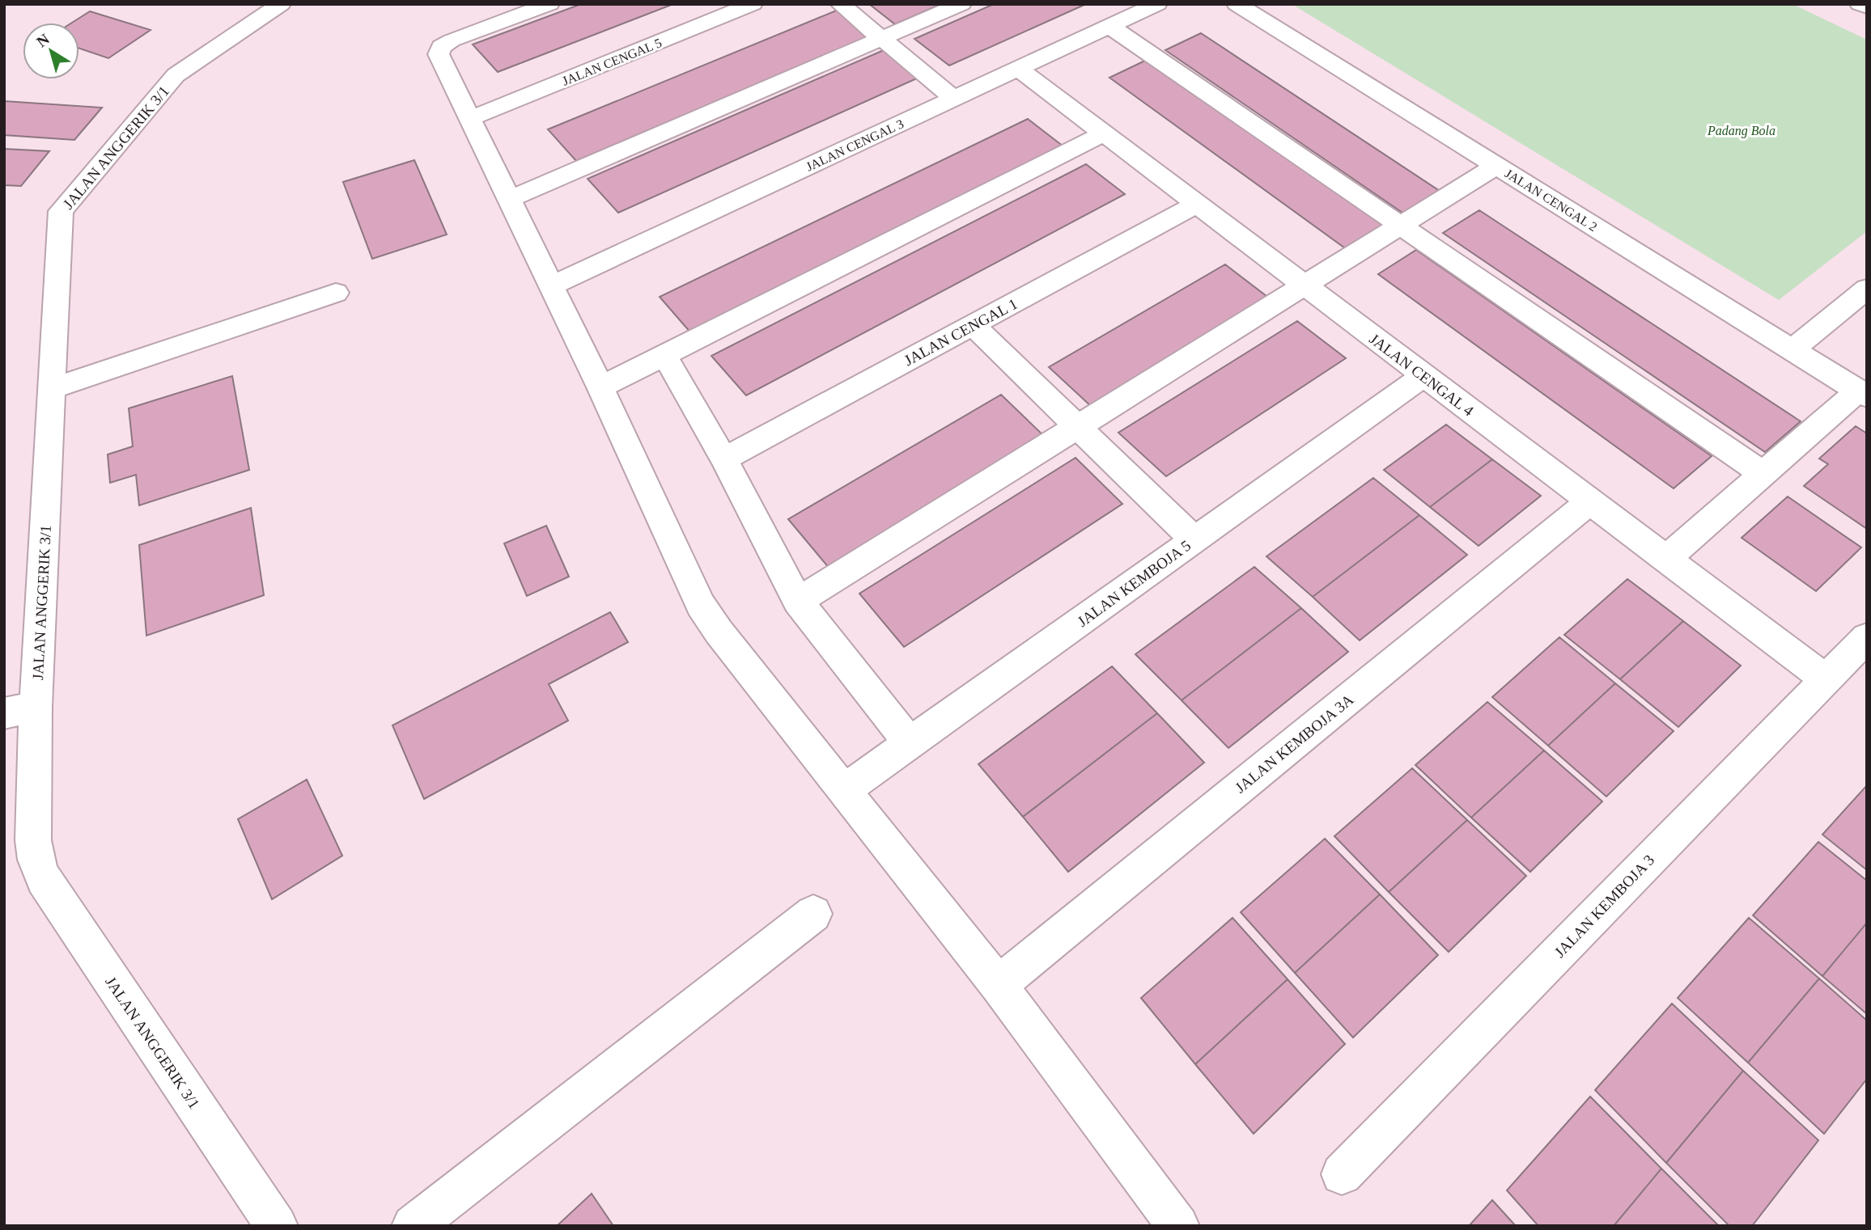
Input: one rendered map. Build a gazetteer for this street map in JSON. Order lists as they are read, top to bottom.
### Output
{
  "streets": {
    "street": [
      "JALAN CENGAL 5",
      "JALAN CENGAL 3",
      "JALAN ANGGERIK 3/1",
      "JALAN CENGAL 2",
      "JALAN CENGAL 1",
      "JALAN CENGAL 4",
      "JALAN KEMBOJA 5",
      "JALAN KEMBOJA 3A",
      "JALAN KEMBOJA 3"
    ]
  },
  "crossings": [
    ["JALAN CENGAL 3", "JALAN CENGAL 4"],
    ["JALAN CENGAL 1", "JALAN CENGAL 4"],
    ["JALAN CENGAL 4", "JALAN KEMBOJA 5"],
    ["JALAN CENGAL 4", "JALAN KEMBOJA 3A"],
    ["JALAN CENGAL 4", "JALAN KEMBOJA 3"]
  ],
  "parks": ["Padang Bola"],
  "north": "top left"
}
